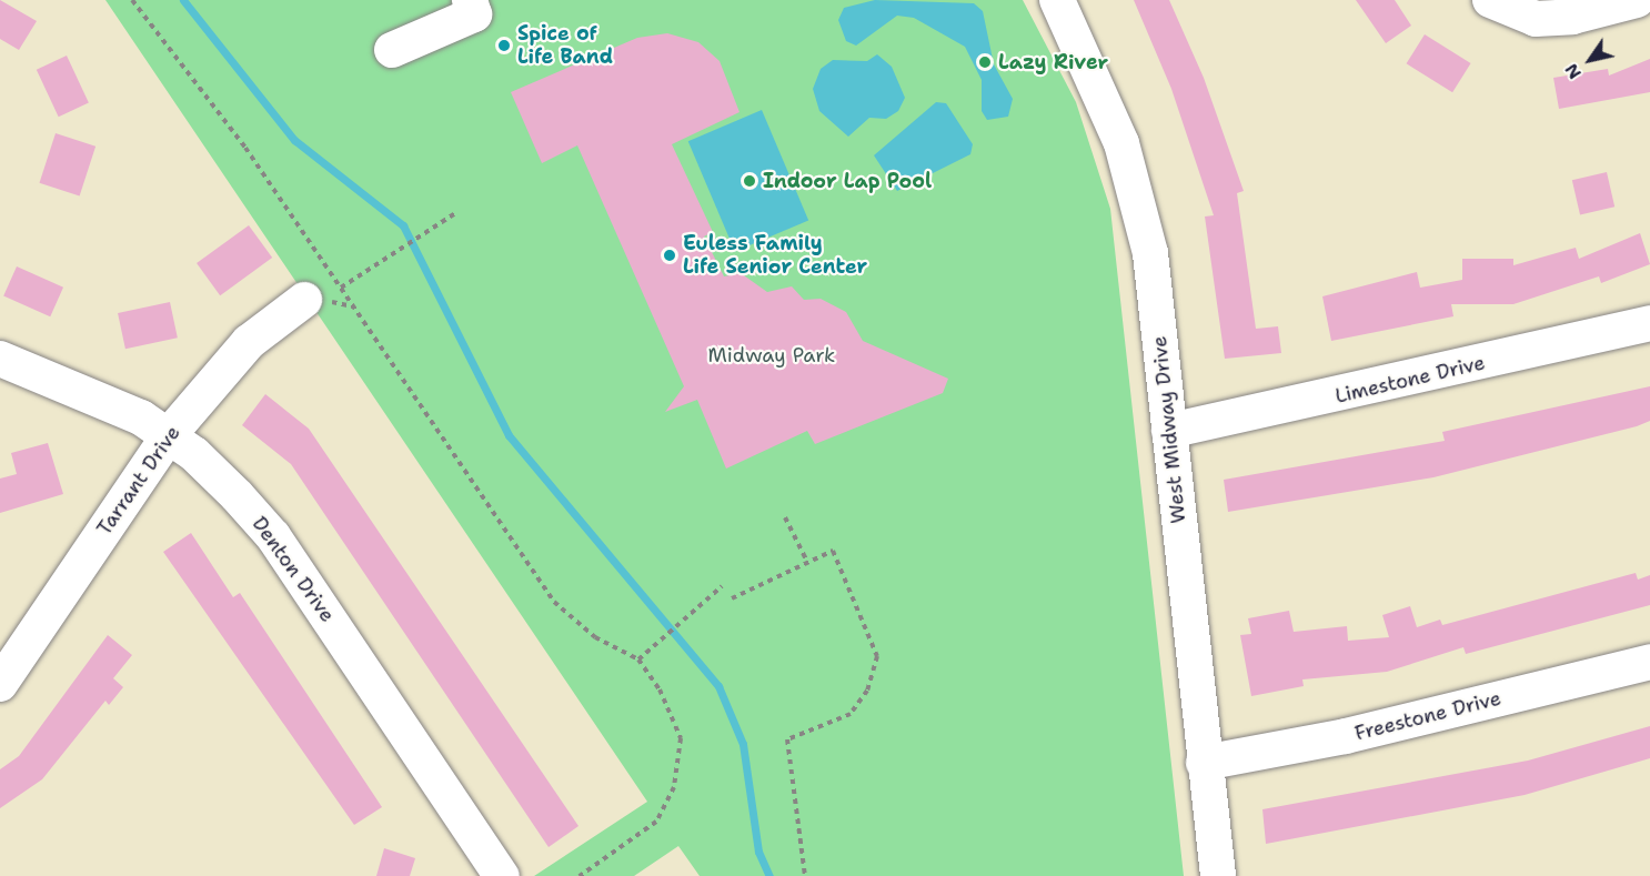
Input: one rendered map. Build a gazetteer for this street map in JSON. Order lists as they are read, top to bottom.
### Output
{
  "streets": {
    "street": [
      "Limestone Drive",
      "West Midway Drive",
      "Tarrant Drive",
      "Denton Drive",
      "Freestone Drive"
    ]
  },
  "crossings": [
    ["Limestone Drive", "West Midway Drive"],
    ["West Midway Drive", "Freestone Drive"],
    ["Tarrant Drive", "Denton Drive"]
  ],
  "parks": ["Midway Park"],
  "places": [
    "Spice of Life Band",
    "Lazy River",
    "Indoor Lap Pool",
    "Euless Family Life Senior Center"
  ],
  "north": "bottom left"
}
